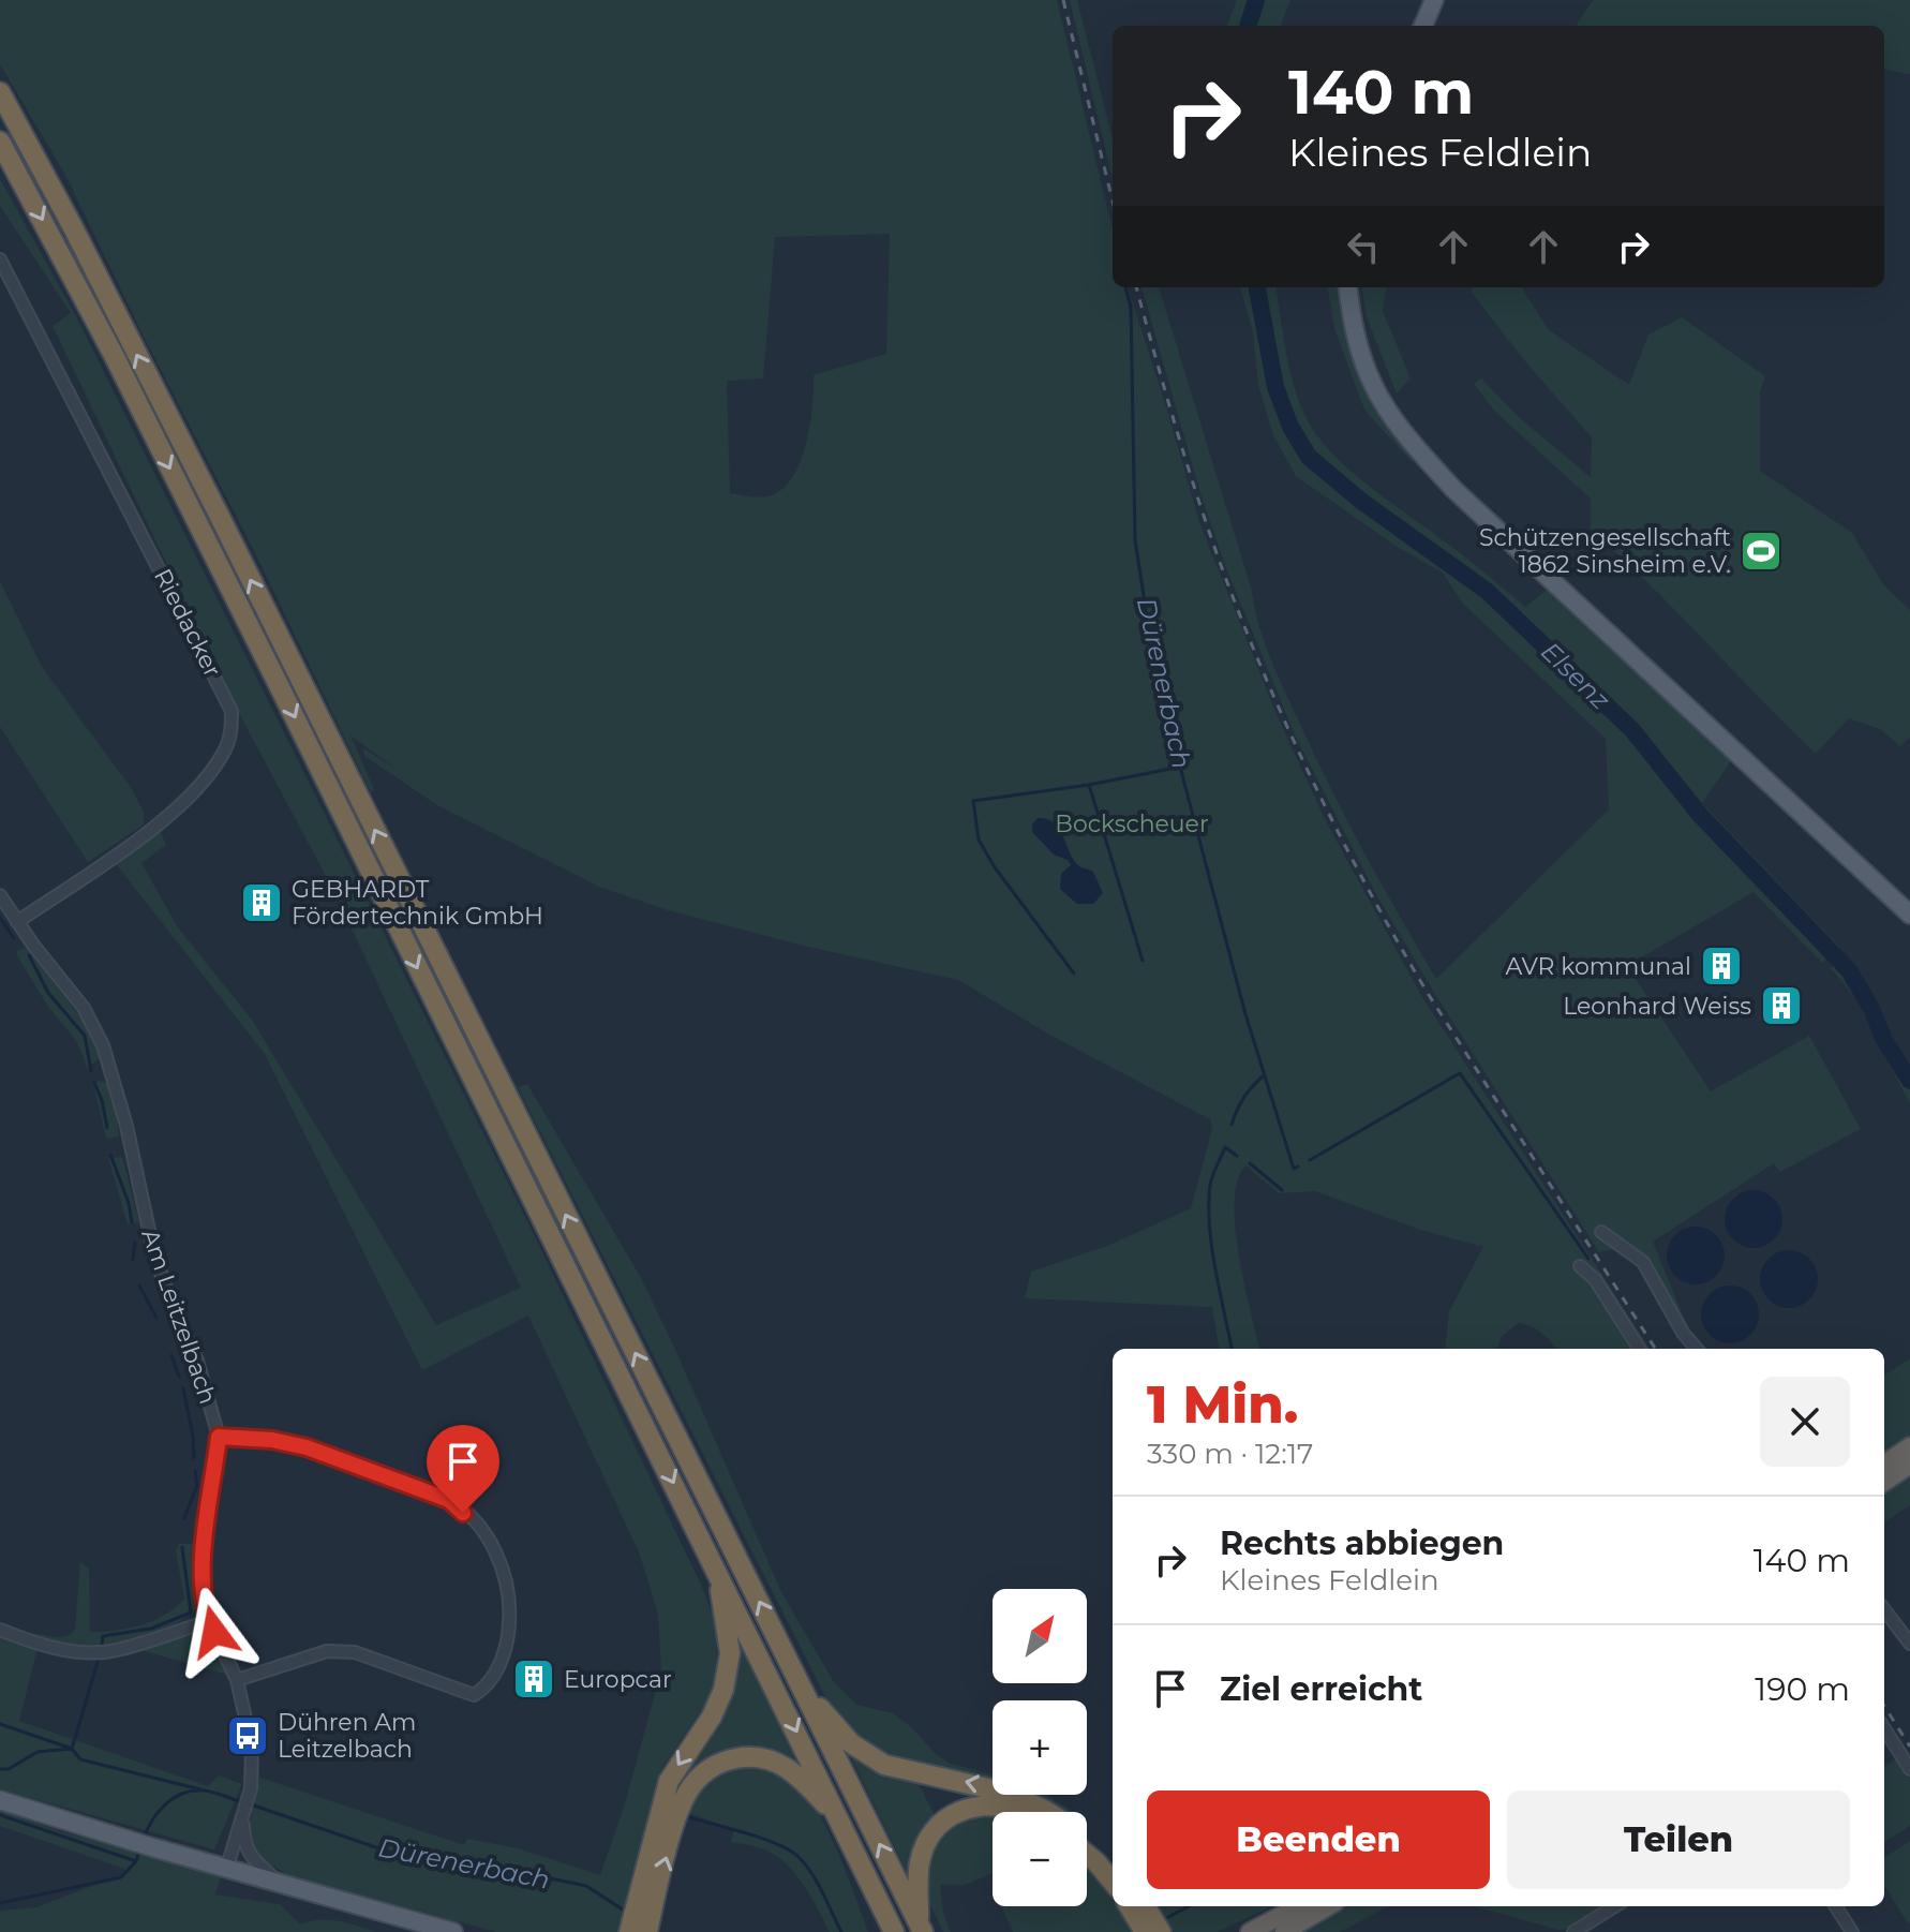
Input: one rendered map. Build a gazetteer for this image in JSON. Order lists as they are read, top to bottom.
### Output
{
  "streets": {
    "street": ["Riedacker", "Am Leitzelbach"]
  },
  "crossings": [
    ["Riedacker", "Am Leitzelbach"]
  ],
  "water": ["Elsenz", "Dürenerbach"],
  "parks": ["Bockscheuer"],
  "places": {
    "sports": ["Schützengesellschaft 1862 Sinsheim e.V."],
    "building": [
      "GEBHARDT Fördertechnik GmbH",
      "AVR kommunal",
      "Leonhard Weiss",
      "Europcar"
    ],
    "bus stop": ["Dühren Am Leitzelbach"]
  },
  "north": "top right",
  "page": {
    "turn": ["140 m", "Kleines Feldlein"],
    "heading": ["1 Min.", "330 m · 12:17"],
    "list": [
      {
        "name": "Rechts abbiegen",
        "note": "Kleines Feldlein",
        "value": "140 m"
      },
      {
        "name": "Ziel erreicht",
        "value": "190 m"
      }
    ],
    "map_buttons": ["+", "−"],
    "buttons": ["Beenden", "Teilen"]
  }
}
